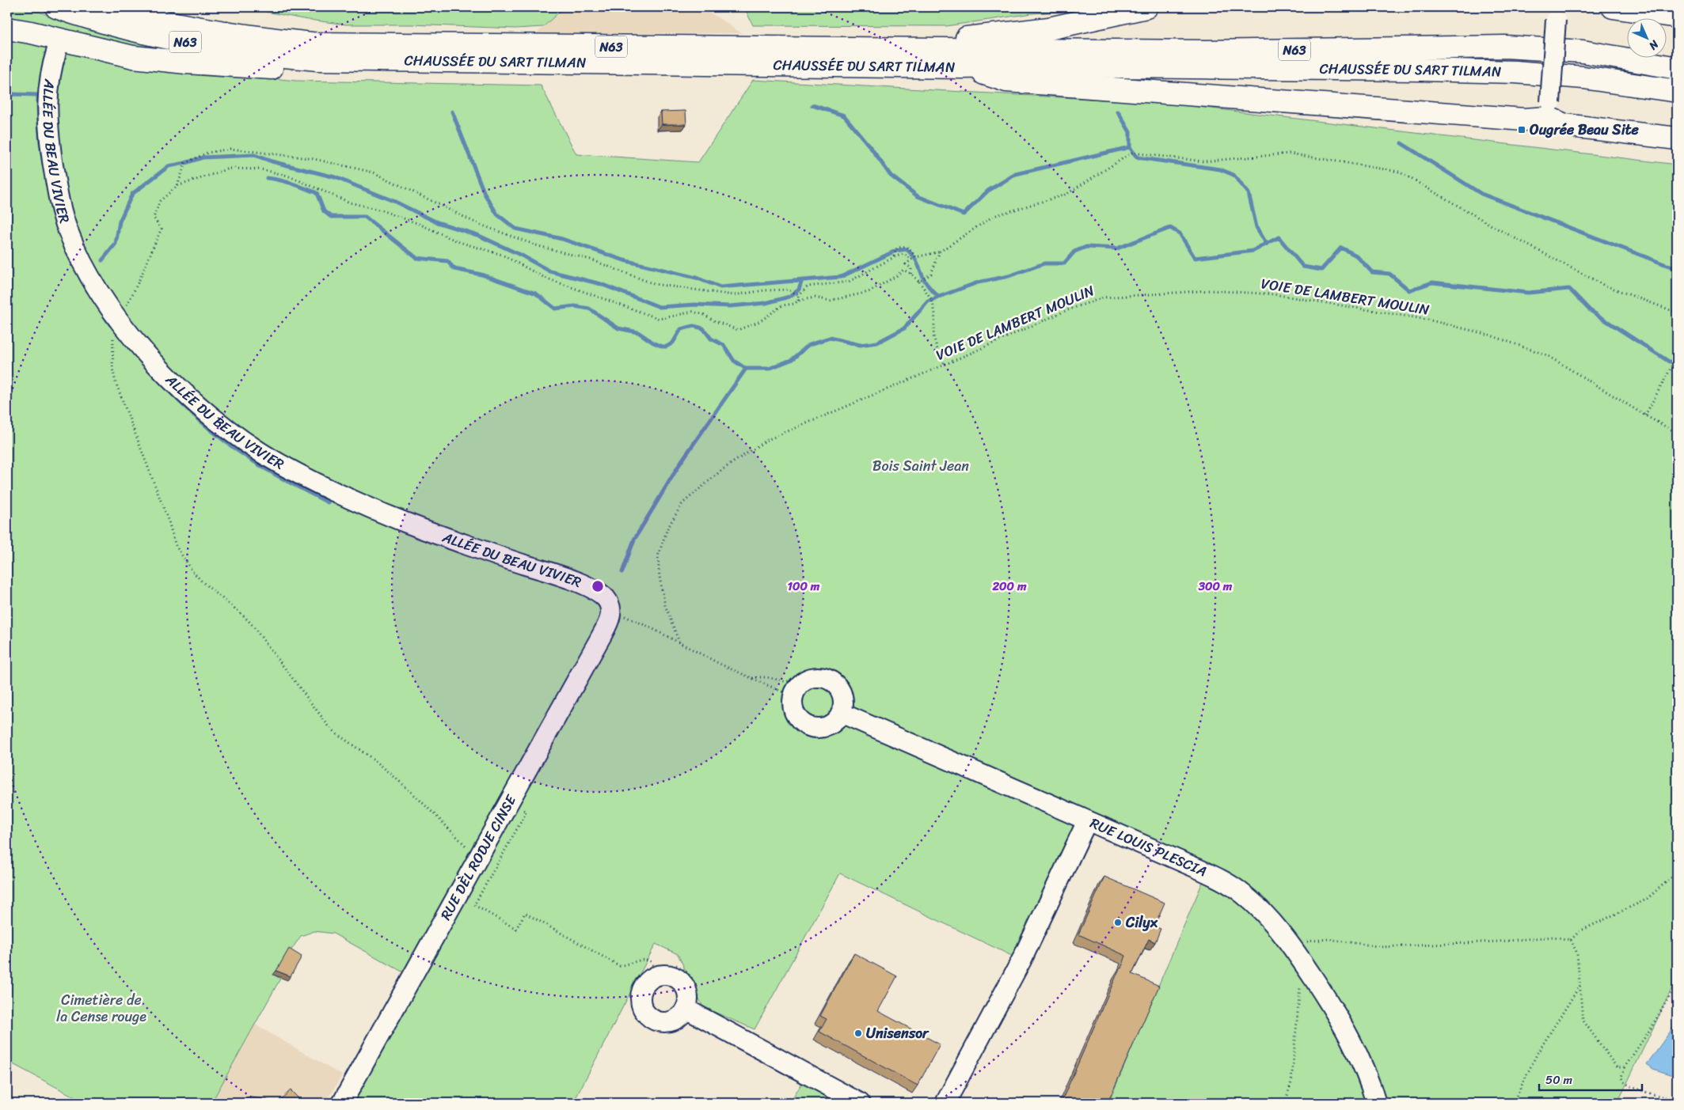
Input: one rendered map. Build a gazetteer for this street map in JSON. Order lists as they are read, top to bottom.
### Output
{
  "streets": {
    "highway": ["N63", "CHAUSSÉE DU SART TILMAN"],
    "street": ["ALLÉE DU BEAU VIVIER", "RUE LOUIS PLESCIA", "RUE DÈL RODJE CINSE"],
    "path": ["VOIE DE LAMBERT MOULIN"]
  },
  "crossings": [
    ["ALLÉE DU BEAU VIVIER", "RUE DÈL RODJE CINSE"]
  ],
  "parks": ["Bois Saint Jean", "Cimetière de la Cense rouge"],
  "places": {
    "transit": ["Ougrée Beau Site"],
    "other": ["Cilyx", "Unisensor"]
  },
  "scale_bar": "50 m",
  "north": "bottom right",
  "rings": ["100 m", "200 m", "300 m"]
}
